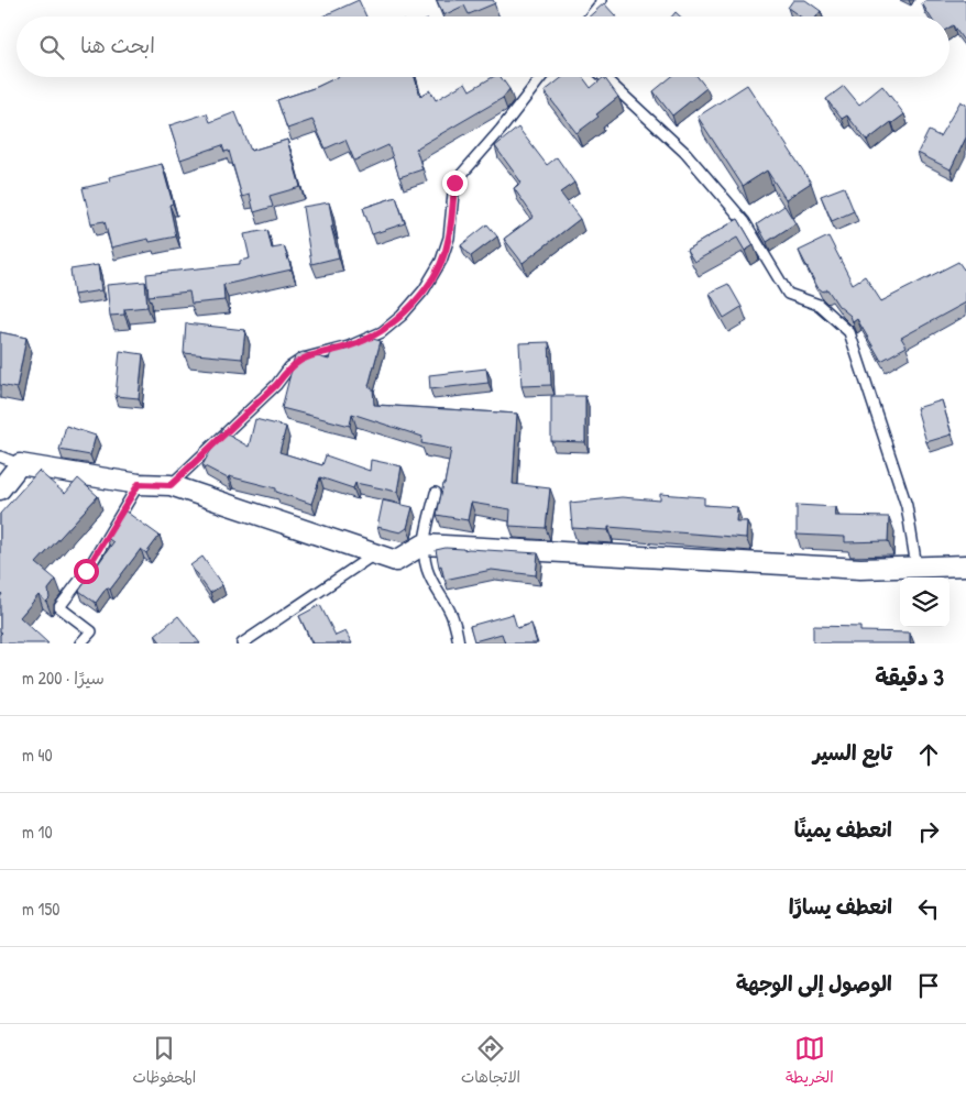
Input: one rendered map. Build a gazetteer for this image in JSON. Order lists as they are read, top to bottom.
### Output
{
  "page": {
    "search": "ابحث هنا",
    "heading": ["3 دقيقة", "سيرًا · 200 m"],
    "list": [
      ["تابع السير", "40 m"],
      ["انعطف يمينًا", "10 m"],
      ["انعطف يسارًا", "150 m"],
      "الوصول إلى الوجهة"
    ],
    "nav": ["الخريطة", "الاتجاهات", "المحفوظات"]
  }
}
